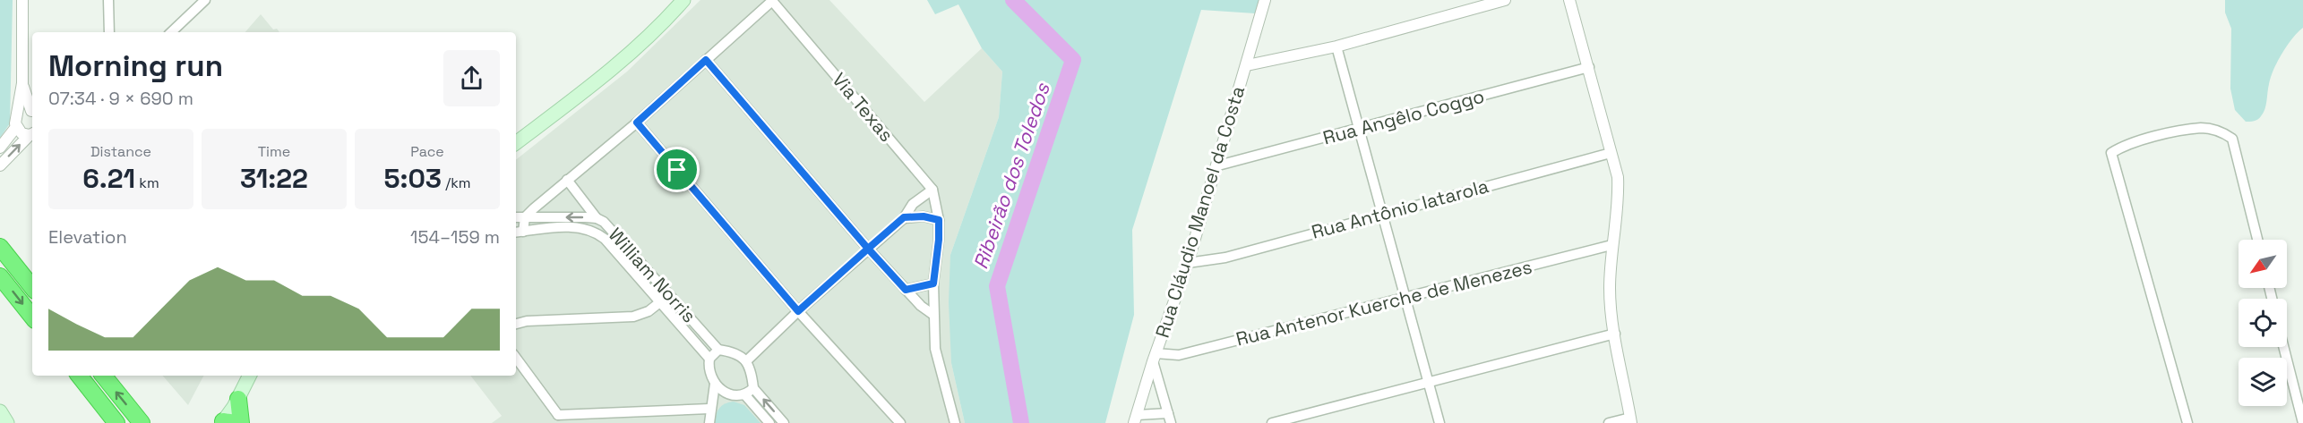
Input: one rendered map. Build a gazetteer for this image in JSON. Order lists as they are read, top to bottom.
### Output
{
  "streets": {
    "street": [
      "Via Texas",
      "Rua Angêlo Coggo",
      "Rua Antônio Iatarola",
      "Rua Cláudio Manoel da Costa",
      "William Norris",
      "Rua Antenor Kuerche de Menezes"
    ]
  },
  "crossings": [
    ["Rua Angêlo Coggo", "Rua Cláudio Manoel da Costa"],
    ["Rua Antônio Iatarola", "Rua Cláudio Manoel da Costa"],
    ["Rua Cláudio Manoel da Costa", "Rua Antenor Kuerche de Menezes"]
  ],
  "water": ["Ribeirão dos Toledos"],
  "north": "bottom left",
  "page": {
    "heading": ["Morning run", "07:34 · 9 × 690 m"],
    "stats": [
      ["Distance", "6.21 km"],
      ["Time", "31:22"],
      ["Pace", "5:03 /km"]
    ],
    "chart": ["Elevation", "154–159 m"]
  }
}
